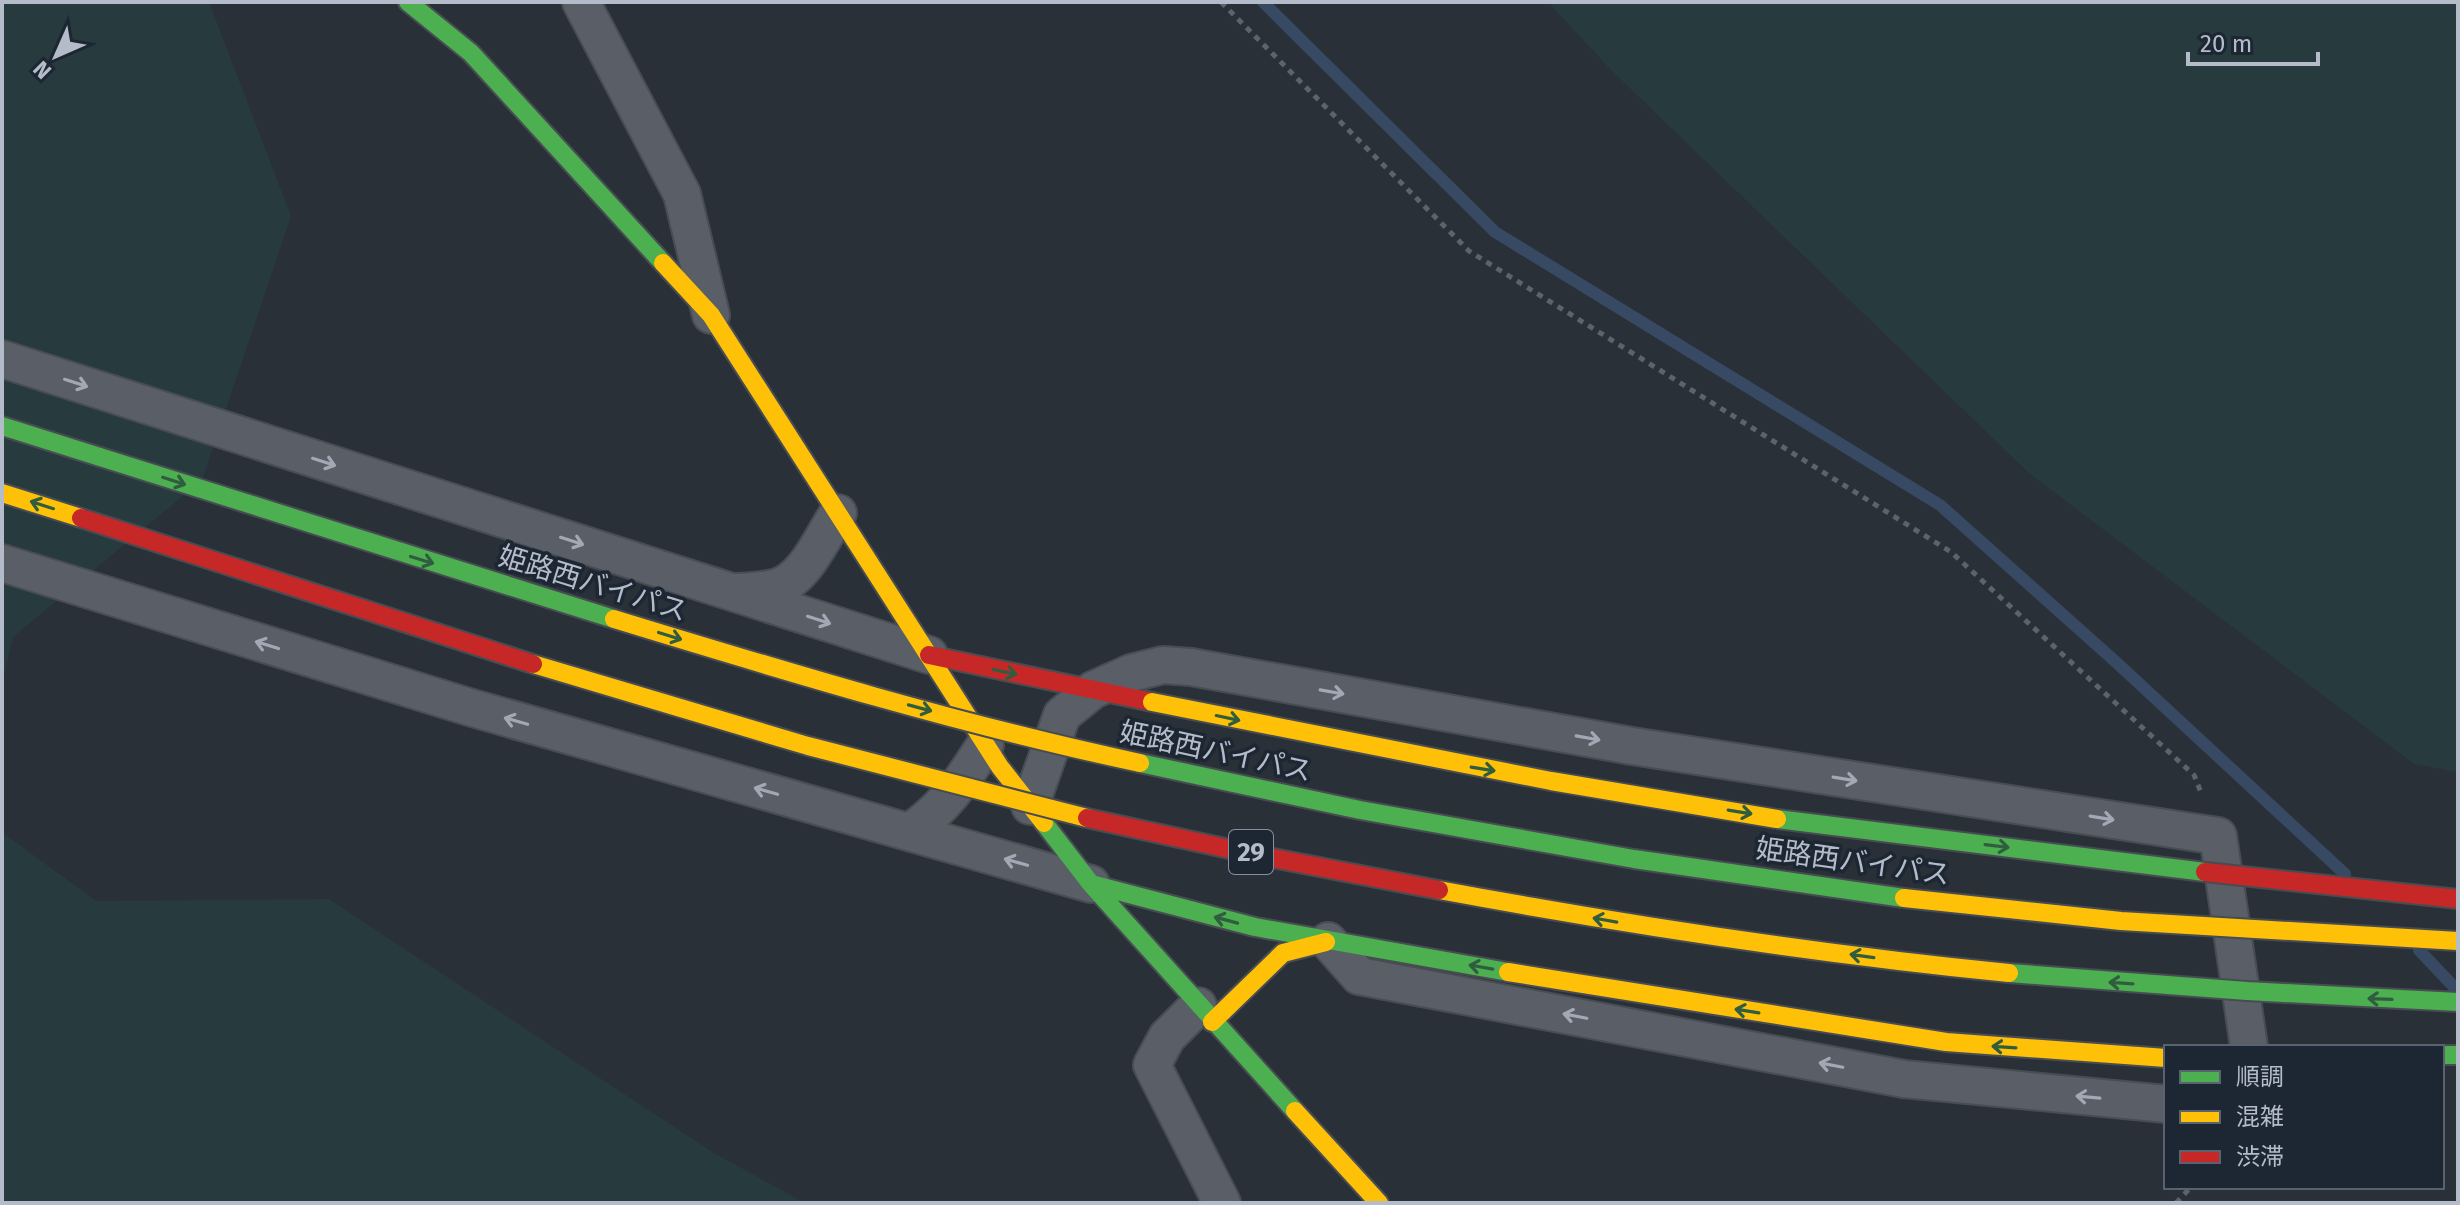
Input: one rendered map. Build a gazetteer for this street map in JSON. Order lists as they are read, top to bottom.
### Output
{
  "streets": {
    "main road": ["姫路西バイパス", "29"]
  },
  "legend": ["順調", "混雑", "渋滞"],
  "scale_bar": "20 m",
  "north": "bottom left"
}
